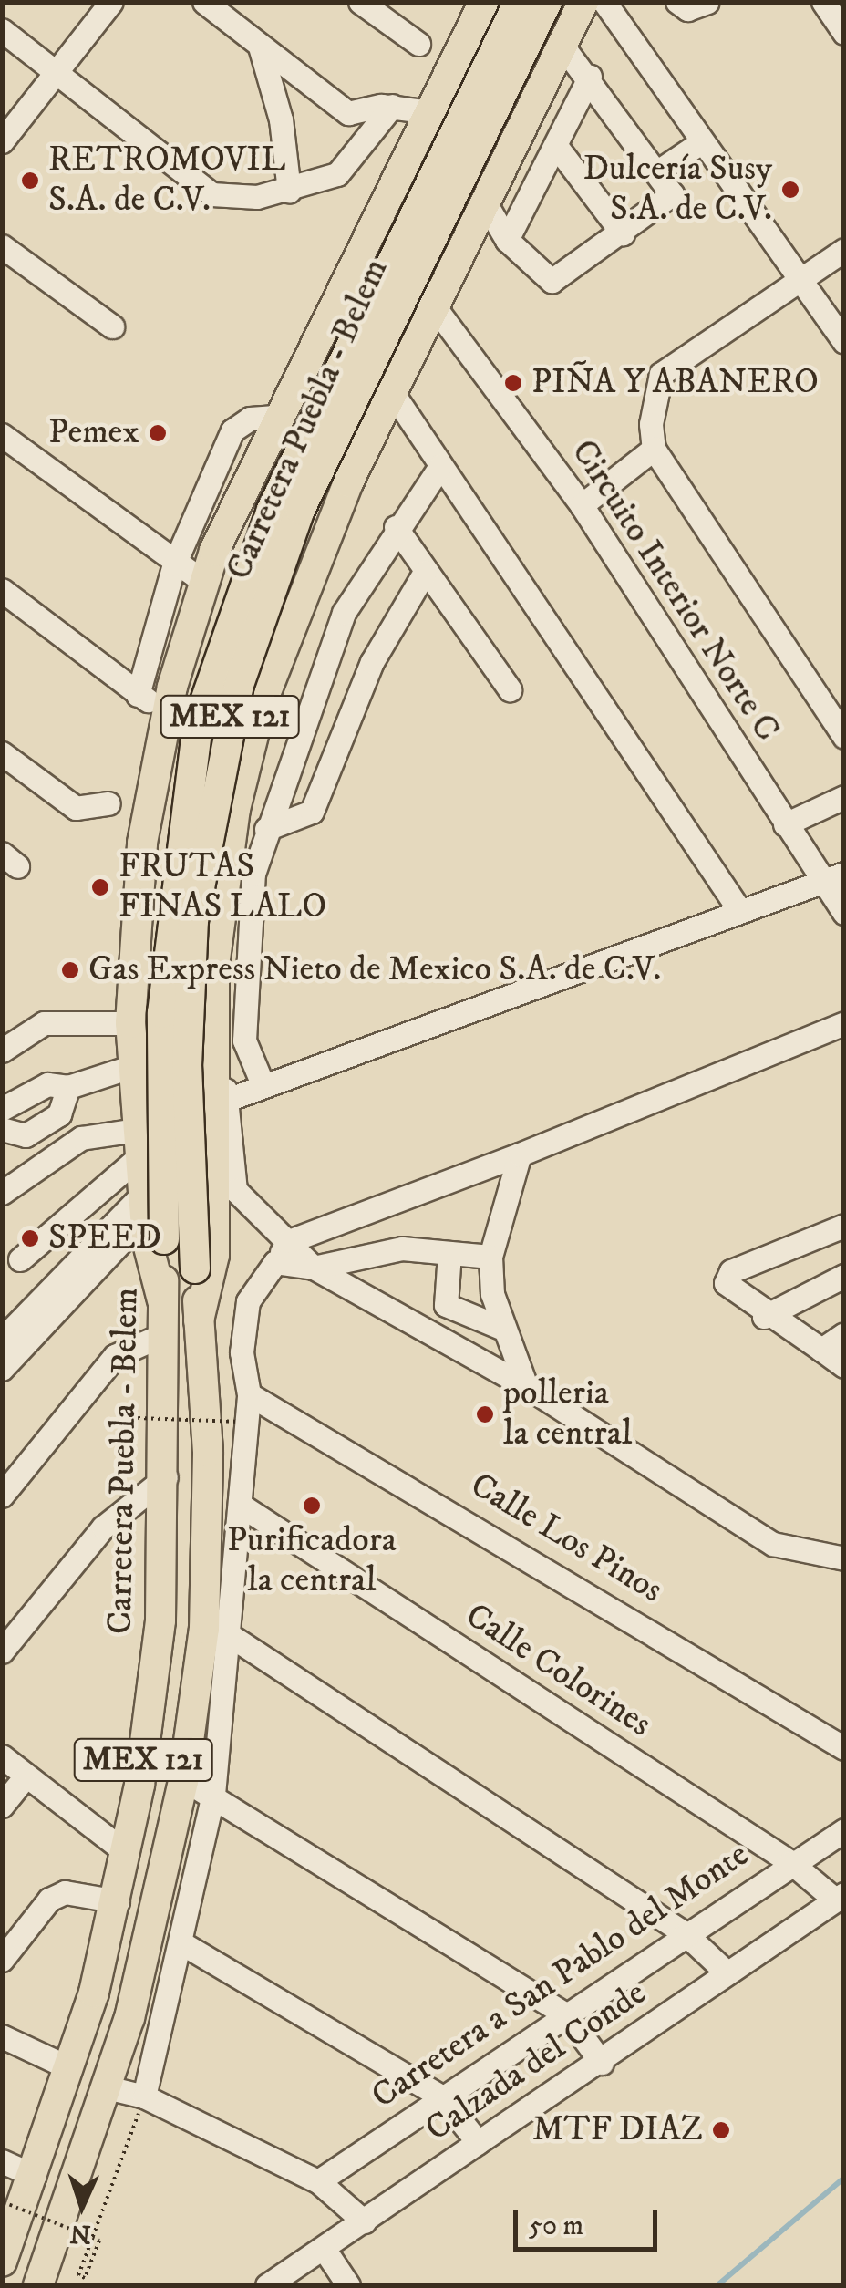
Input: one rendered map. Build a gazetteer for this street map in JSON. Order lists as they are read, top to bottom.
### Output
{
  "streets": {
    "main road": ["Carretera Puebla - Belem", "MEX 121"],
    "street": [
      "Circuito Interior Norte C",
      "Calle Los Pinos",
      "Calle Colorines",
      "Carretera a San Pablo del Monte",
      "Calzada del Conde"
    ]
  },
  "crossings": [
    ["Calle Colorines", "Carretera a San Pablo del Monte"],
    ["Calle Colorines", "Calzada del Conde"]
  ],
  "places": [
    "RETROMOVIL S.A. de C.V.",
    "Dulcería Susy S.A. de C.V.",
    "PIÑA Y ABANERO",
    "Pemex",
    "FRUTAS FINAS LALO",
    "Gas Express Nieto de Mexico S.A. de C.V.",
    "SPEED",
    "polleria la central",
    "Purificadora la central",
    "MTF DIAZ"
  ],
  "scale_bar": "50 m",
  "north": "bottom"
}
